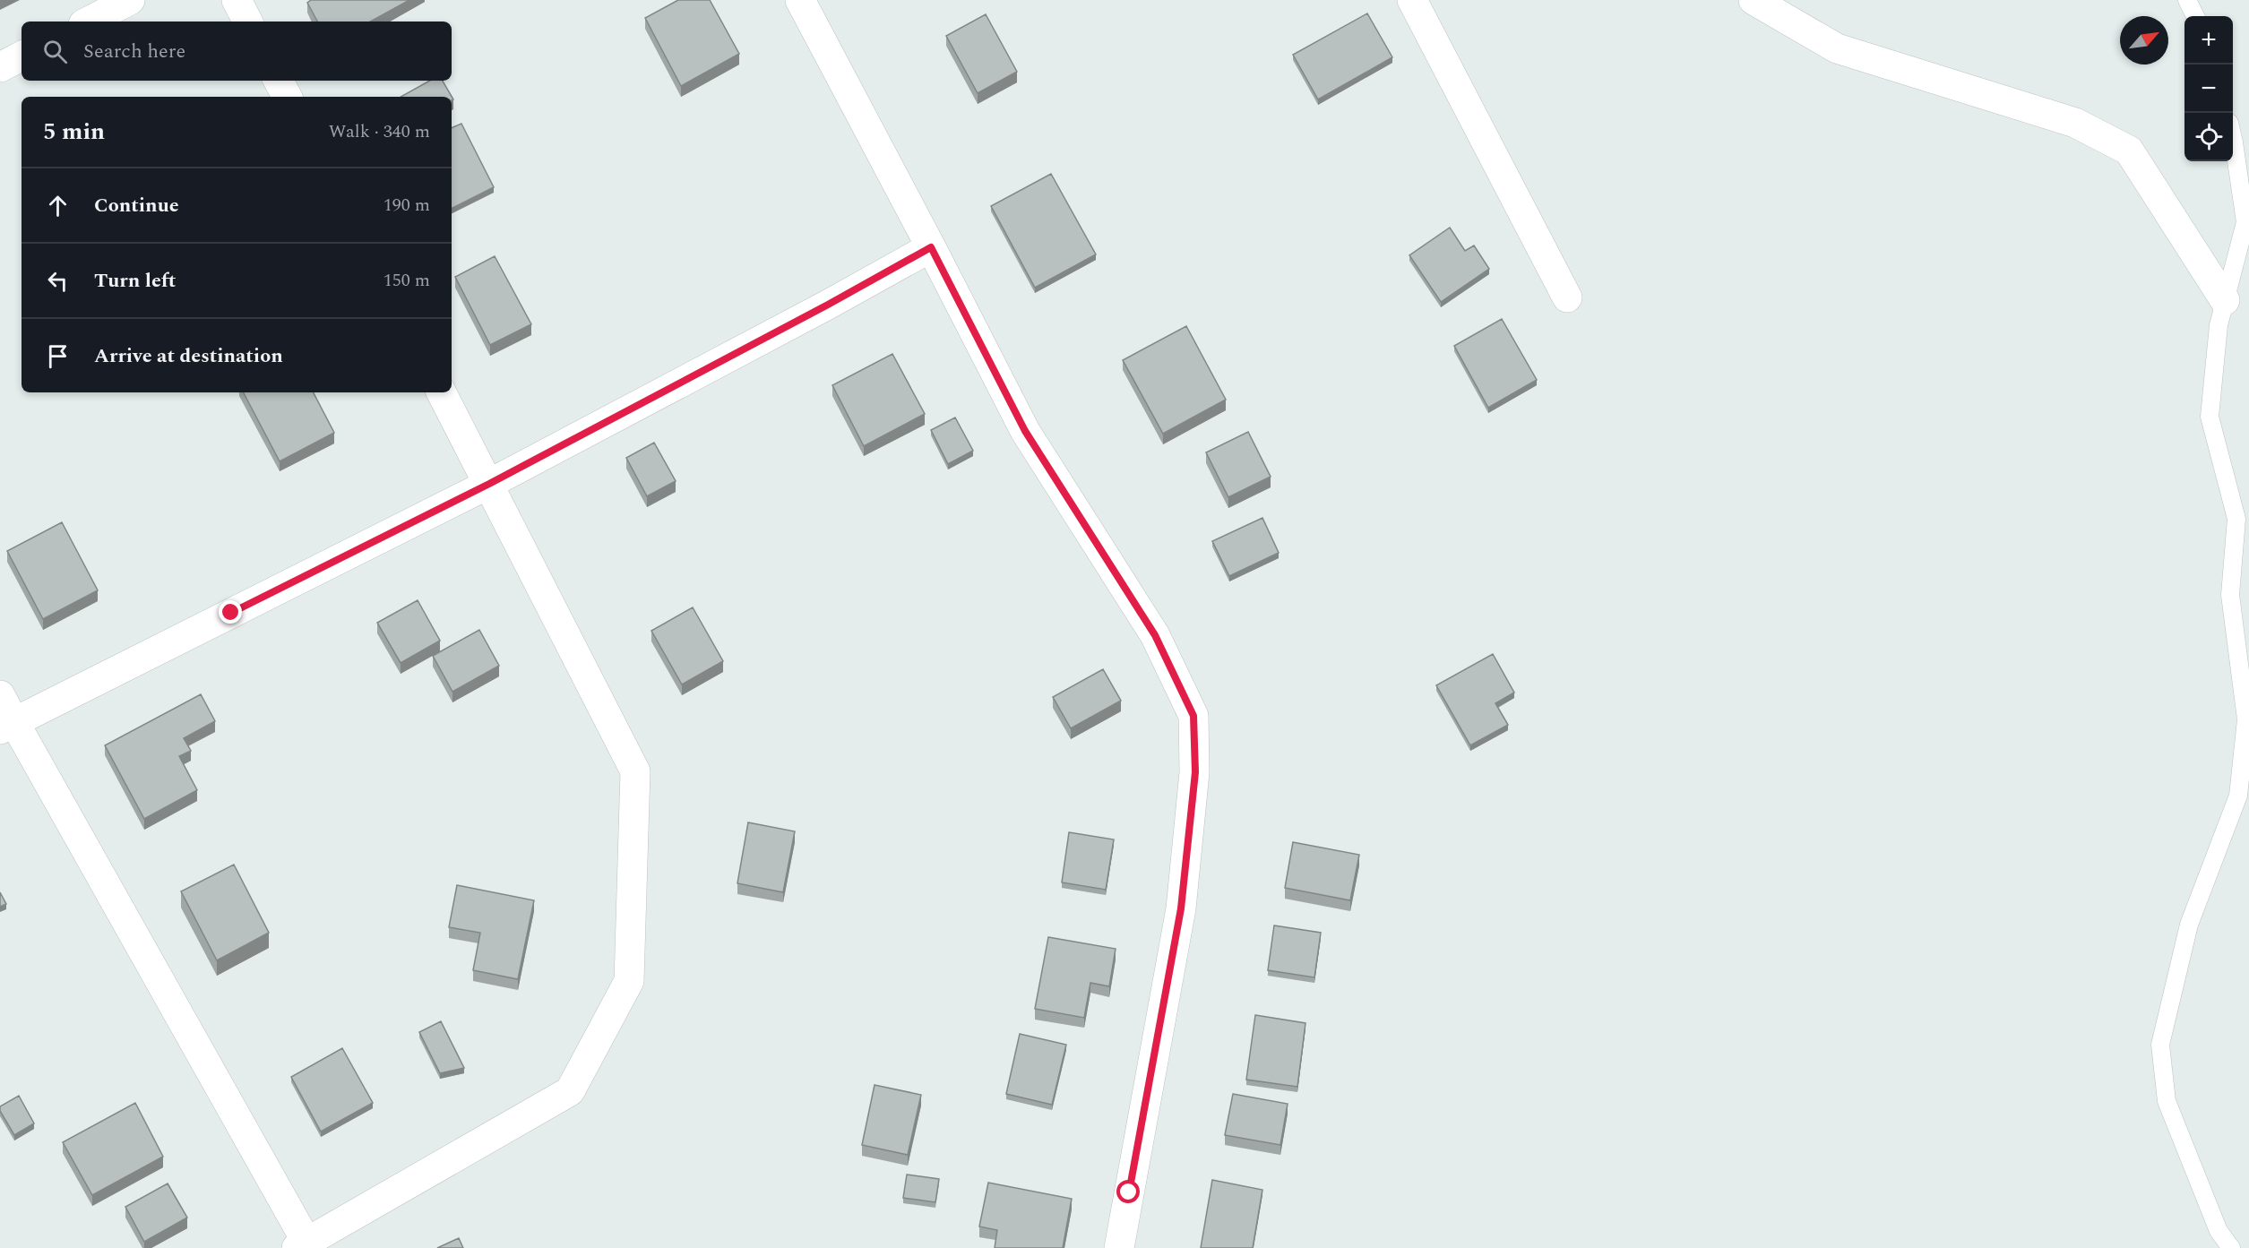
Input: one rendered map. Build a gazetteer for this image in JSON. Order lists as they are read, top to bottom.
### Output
{
  "north": "top right",
  "page": {
    "map_buttons": ["+", "−"],
    "search": "Search here",
    "heading": ["5 min", "Walk · 340 m"],
    "list": [
      ["Continue", "190 m"],
      ["Turn left", "150 m"],
      "Arrive at destination"
    ]
  }
}
